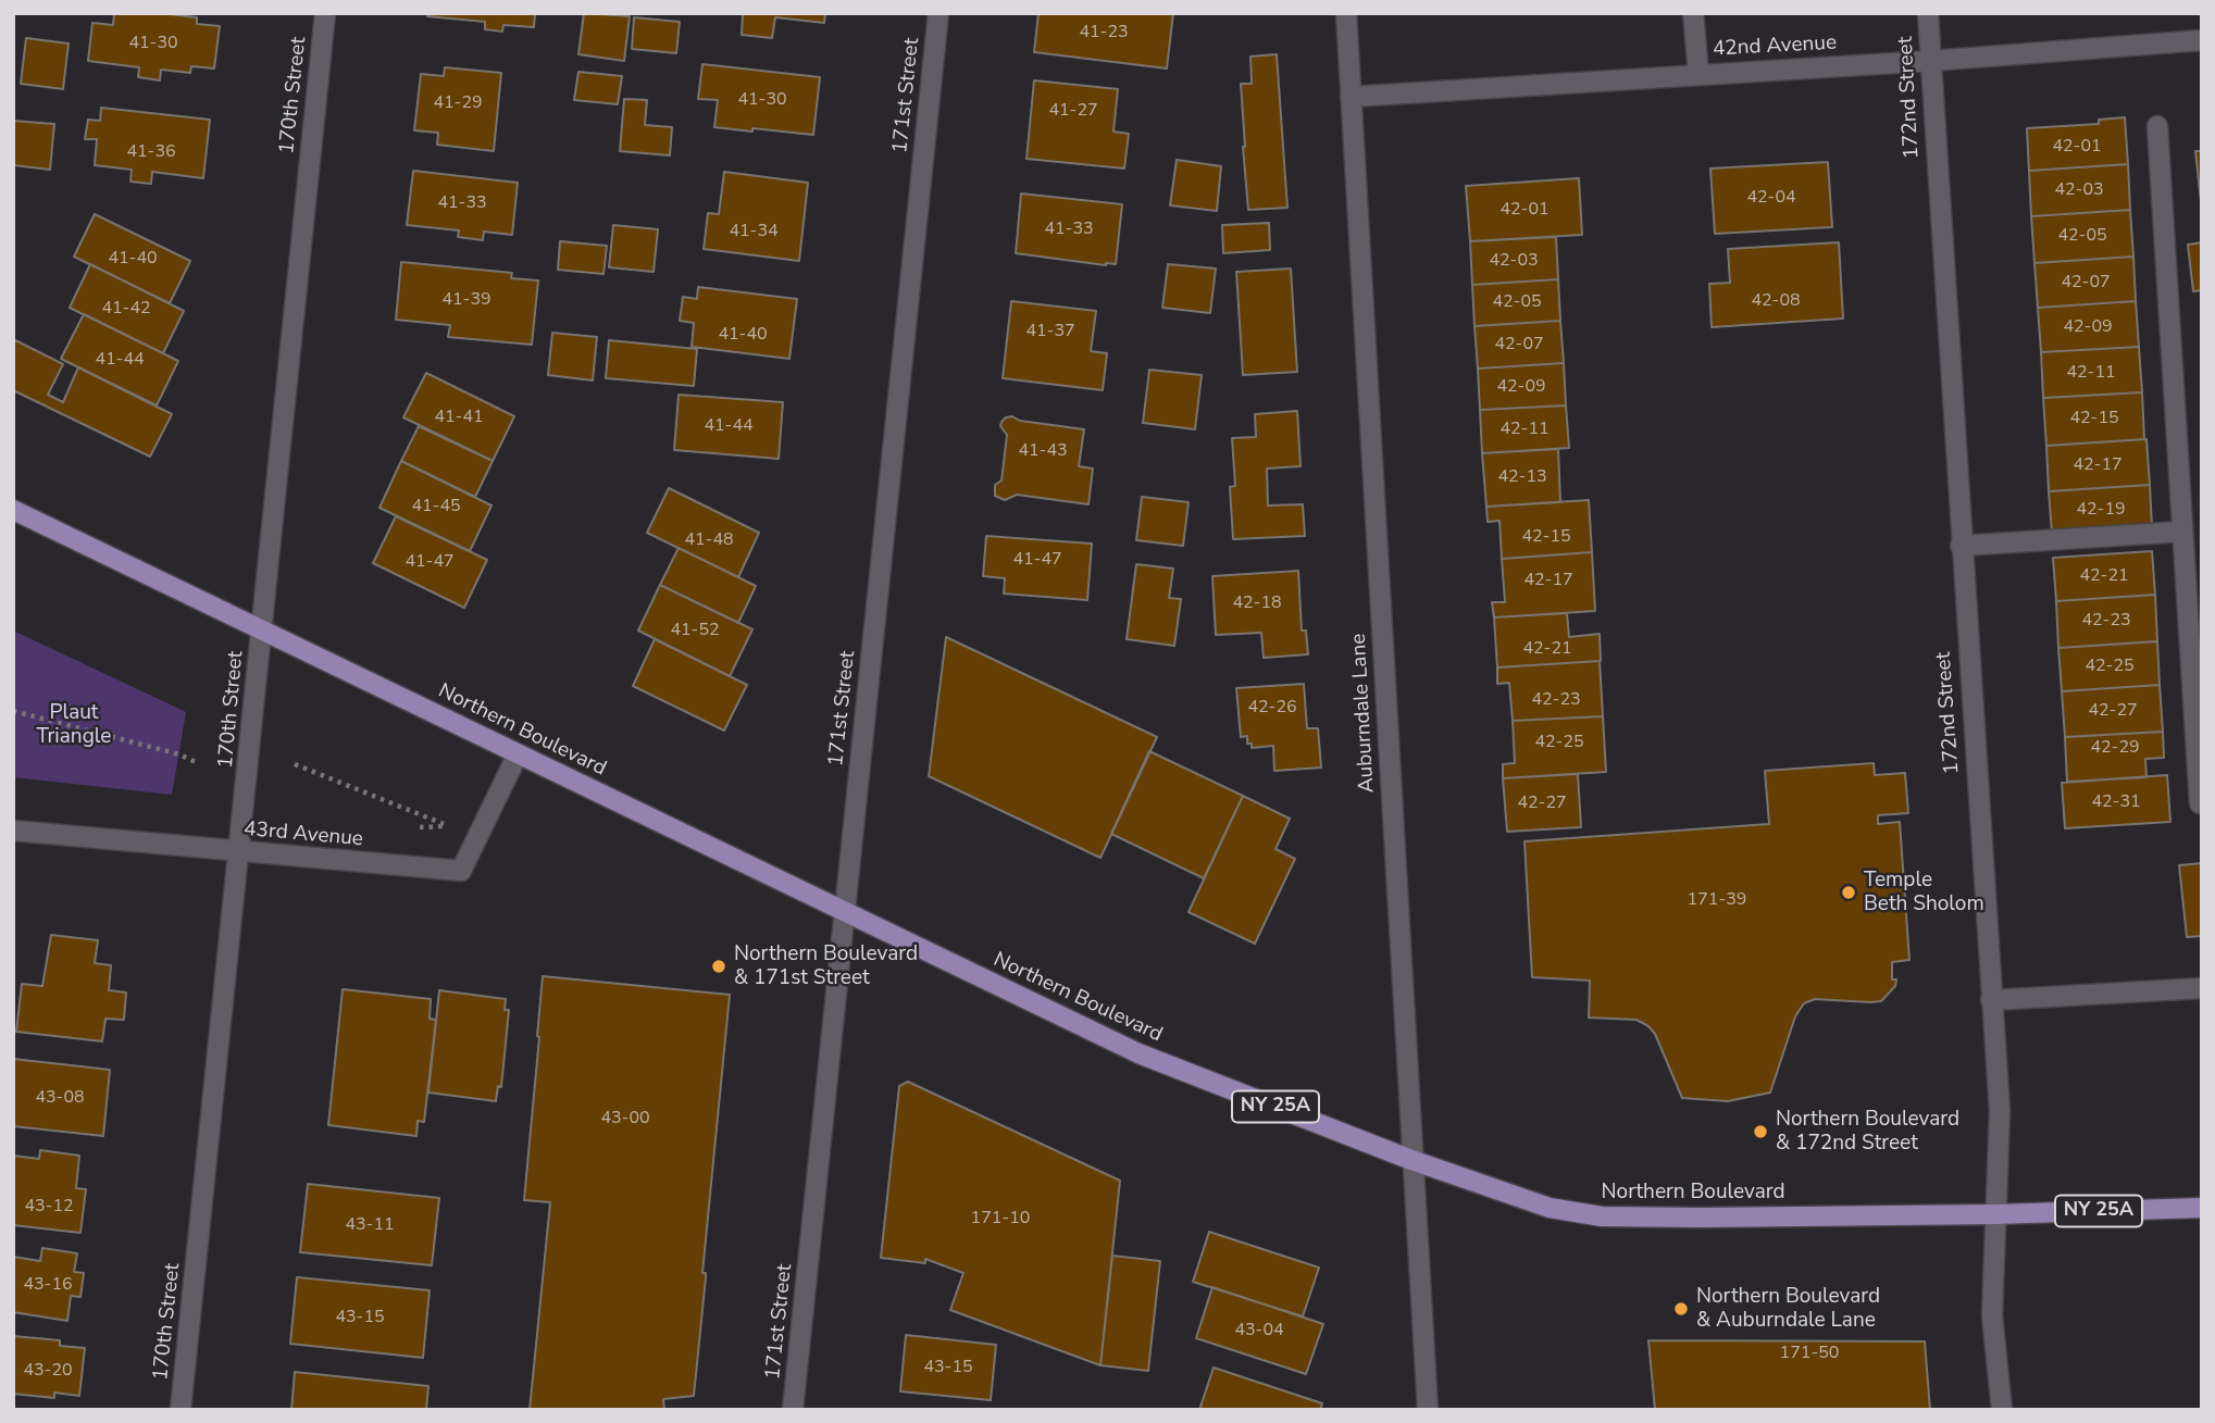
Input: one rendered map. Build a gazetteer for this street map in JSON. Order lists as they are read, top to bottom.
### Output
{
  "streets": {
    "main road": ["Northern Boulevard", "NY 25A"],
    "street": [
      "42nd Avenue",
      "170th Street",
      "171st Street",
      "172nd Street",
      "Auburndale Lane",
      "43rd Avenue"
    ]
  },
  "crossings": [
    ["42nd Avenue", "172nd Street"],
    ["42nd Avenue", "Auburndale Lane"],
    ["170th Street", "Northern Boulevard"],
    ["170th Street", "43rd Avenue"],
    ["171st Street", "Northern Boulevard"],
    ["172nd Street", "Northern Boulevard"],
    ["Auburndale Lane", "Northern Boulevard"],
    ["Northern Boulevard", "43rd Avenue"]
  ],
  "parks": ["Plaut Triangle"],
  "places": [
    "Temple Beth Sholom",
    "Northern Boulevard & 171st Street",
    "Northern Boulevard & 172nd Street",
    "Northern Boulevard & Auburndale Lane"
  ],
  "house_numbers": [
    "41-23",
    "41-30",
    "41-30",
    "41-29",
    "41-27",
    "42-01",
    "41-36",
    "42-03",
    "42-04",
    "41-33",
    "42-01",
    "41-33",
    "41-34",
    "42-05",
    "41-40",
    "42-03",
    "42-07",
    "41-39",
    "42-08",
    "42-05",
    "41-42",
    "42-09",
    "41-37",
    "41-40",
    "42-07",
    "41-44",
    "42-11",
    "42-09",
    "41-41",
    "42-15",
    "41-44",
    "42-11",
    "41-43",
    "42-17",
    "42-13",
    "41-45",
    "42-19",
    "42-15",
    "41-48",
    "41-47",
    "41-47",
    "42-21",
    "42-17",
    "42-18",
    "42-23",
    "41-52",
    "42-21",
    "42-25",
    "42-23",
    "42-26",
    "42-27",
    "42-25",
    "42-29",
    "42-31",
    "42-27",
    "171-39",
    "43-08",
    "43-00",
    "43-12",
    "171-10",
    "43-11",
    "43-16",
    "43-15",
    "43-04",
    "171-50",
    "43-15",
    "43-20"
  ]
}
